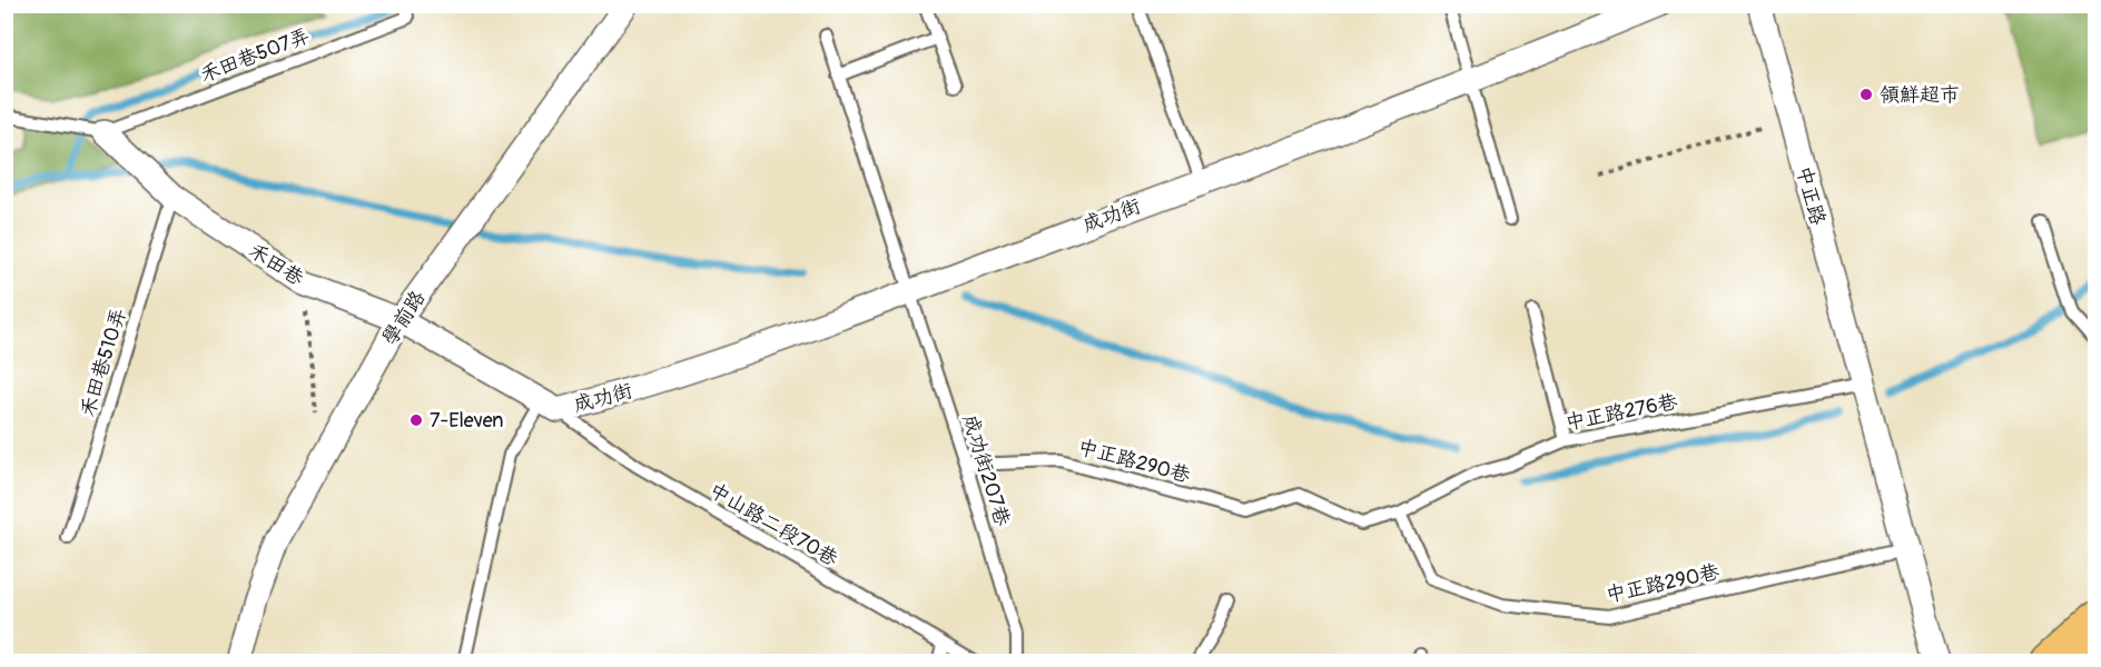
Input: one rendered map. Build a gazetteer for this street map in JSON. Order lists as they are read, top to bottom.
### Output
{
  "streets": {
    "street": [
      "中正路",
      "成功街",
      "禾田巷",
      "學前路"
    ],
    "lane": [
      "禾田巷507弄",
      "禾田巷510弄",
      "中正路276巷",
      "中正路290巷",
      "成功街207巷",
      "中山路二段70巷"
    ]
  },
  "crossings": [
    ["禾田巷507弄", "禾田巷"],
    ["中正路", "中正路276巷"],
    ["中正路", "中正路290巷"],
    ["成功街", "禾田巷"],
    ["成功街", "成功街207巷"],
    ["成功街", "中山路二段70巷"],
    ["禾田巷", "學前路"],
    ["禾田巷", "禾田巷510弄"],
    ["禾田巷", "中山路二段70巷"],
    ["中正路276巷", "中正路290巷"],
    ["中正路290巷", "成功街207巷"]
  ],
  "places": ["領鮮超市", "7-Eleven"]
}
